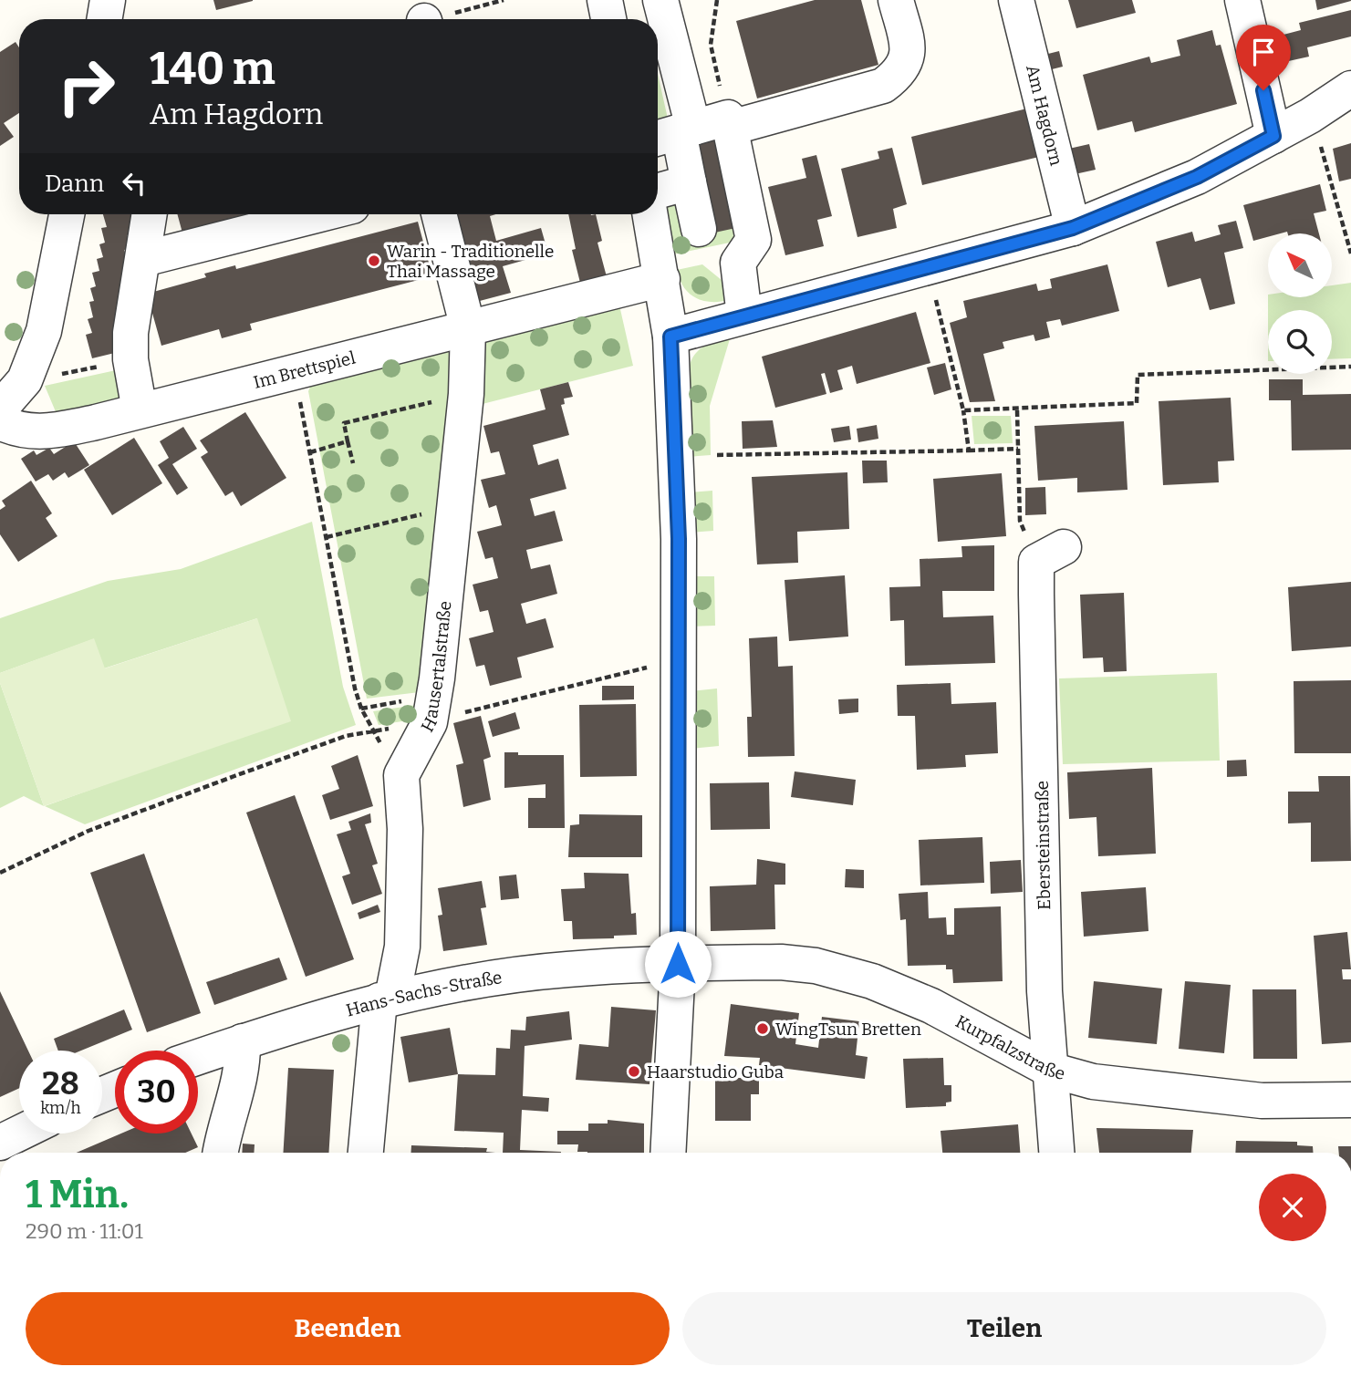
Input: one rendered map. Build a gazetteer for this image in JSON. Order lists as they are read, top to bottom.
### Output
{
  "streets": {
    "street": [
      "Am Hagdorn",
      "Im Brettspiel",
      "Hausertalstraße",
      "Ebersteinstraße",
      "Hans-Sachs-Straße",
      "Kurpfalzstraße"
    ]
  },
  "crossings": [
    ["Im Brettspiel", "Hausertalstraße"],
    ["Hausertalstraße", "Hans-Sachs-Straße"],
    ["Ebersteinstraße", "Kurpfalzstraße"],
    ["Hans-Sachs-Straße", "Kurpfalzstraße"]
  ],
  "places": ["Warin - Traditionelle Thai Massage", "WingTsun Bretten", "Haarstudio Guba"],
  "north": "top left",
  "page": {
    "turn": ["140 m", "Am Hagdorn"],
    "then": "Dann",
    "speed": "28 km/h",
    "limit": "30",
    "heading": ["1 Min.", "290 m · 11:01"],
    "buttons": ["Beenden", "Teilen"]
  }
}
